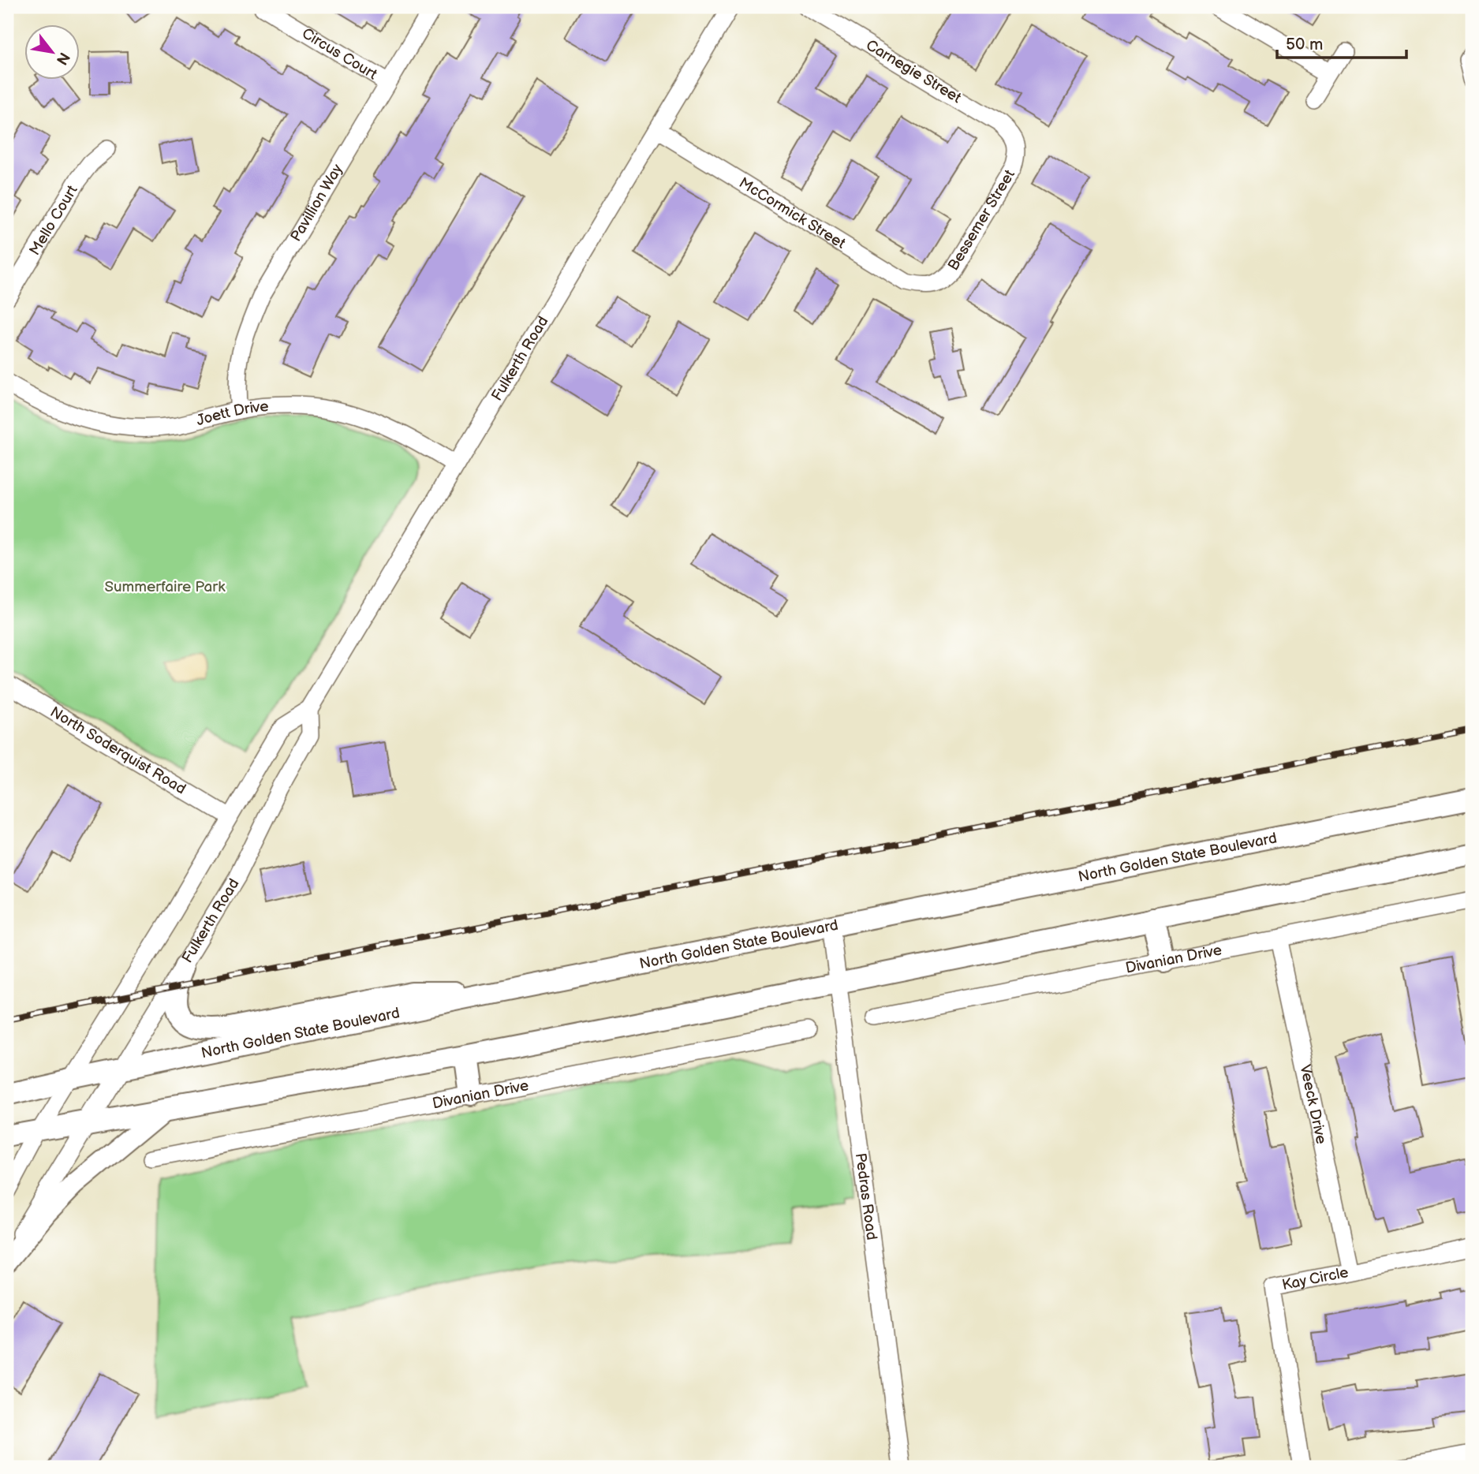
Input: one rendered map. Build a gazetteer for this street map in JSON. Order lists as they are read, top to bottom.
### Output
{
  "streets": {
    "main road": ["North Golden State Boulevard"],
    "street": [
      "Circus Court",
      "Carnegie Street",
      "Pavillion Way",
      "McCormick Street",
      "Bessemer Street",
      "Mello Court",
      "Fulkerth Road",
      "Joett Drive",
      "North Soderquist Road",
      "Divanian Drive",
      "Veeck Drive",
      "Pedras Road",
      "Kay Circle"
    ]
  },
  "crossings": [
    ["Circus Court", "Pavillion Way"],
    ["Carnegie Street", "Bessemer Street"],
    ["Pavillion Way", "Joett Drive"],
    ["McCormick Street", "Bessemer Street"],
    ["McCormick Street", "Fulkerth Road"],
    ["Fulkerth Road", "Joett Drive"],
    ["Fulkerth Road", "North Soderquist Road"],
    ["Fulkerth Road", "North Golden State Boulevard"],
    ["North Golden State Boulevard", "Pedras Road"],
    ["Divanian Drive", "Veeck Drive"],
    ["Veeck Drive", "Kay Circle"]
  ],
  "parks": ["Summerfaire Park"],
  "scale_bar": "50 m",
  "north": "bottom right"
}
